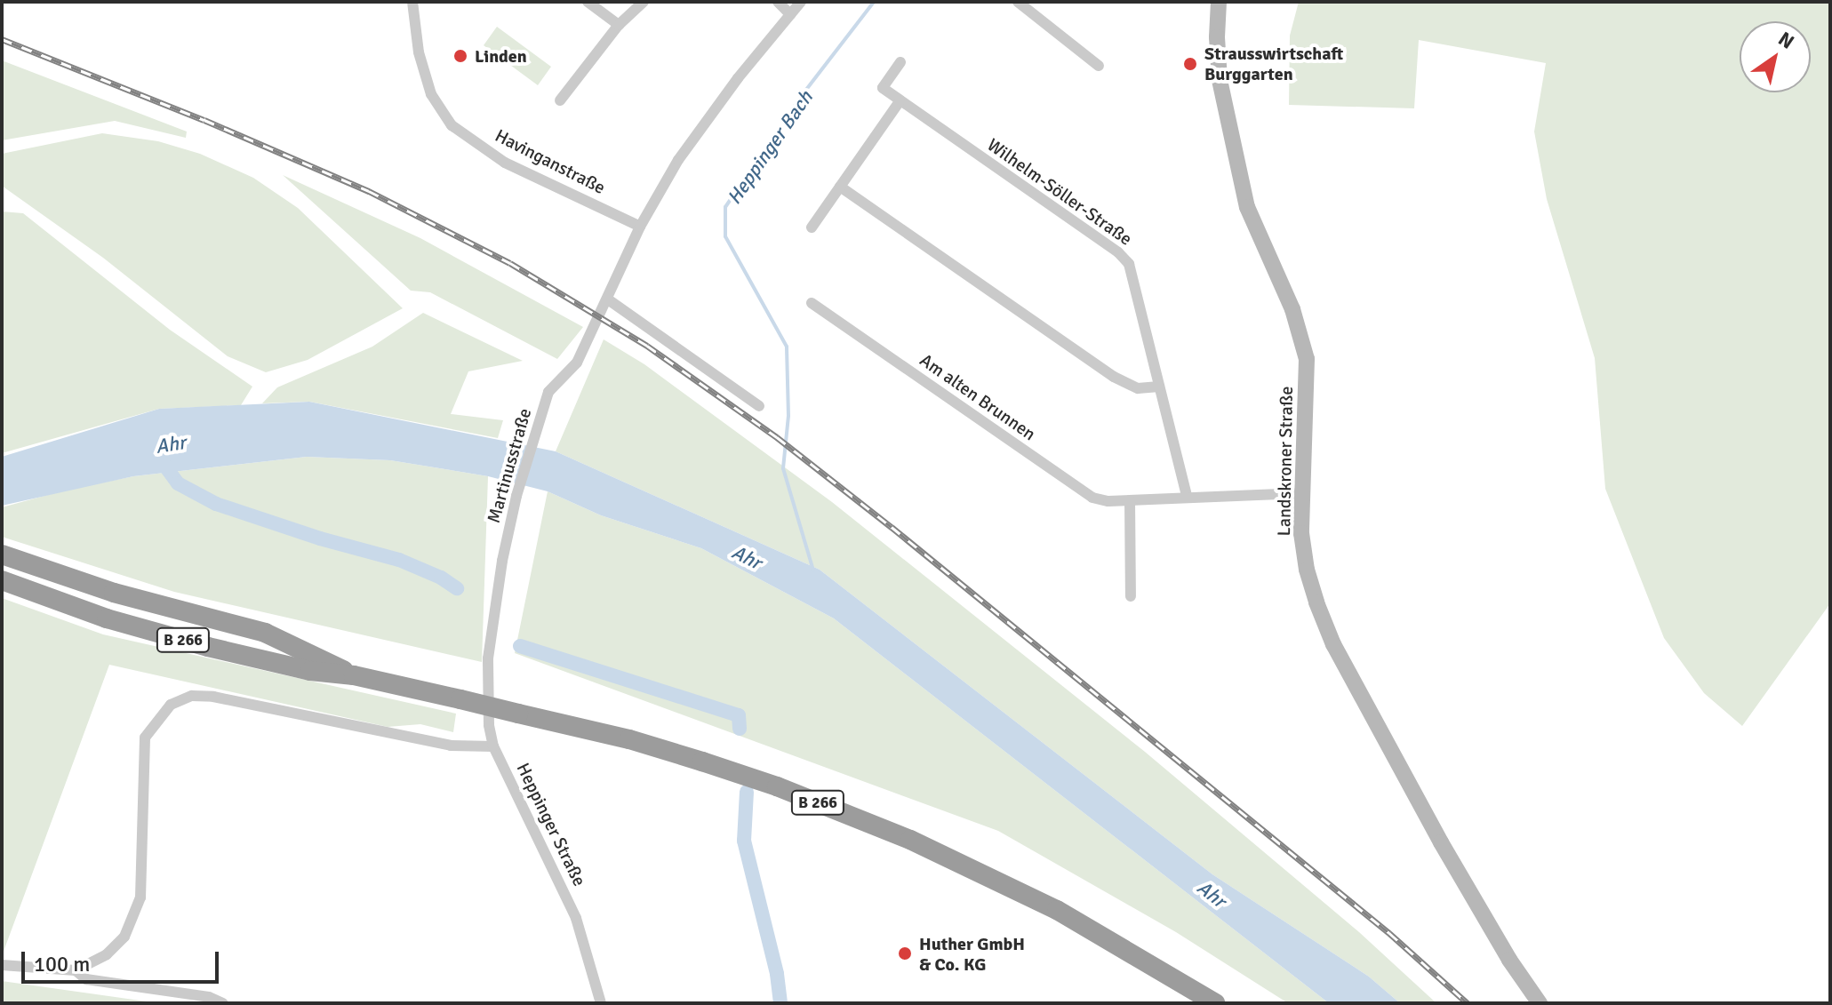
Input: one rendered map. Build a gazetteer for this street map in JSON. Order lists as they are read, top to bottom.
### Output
{
  "streets": {
    "highway": ["B 266"],
    "main road": ["Landskroner Straße"],
    "street": [
      "Havinganstraße",
      "Wilhelm-Söller-Straße",
      "Am alten Brunnen",
      "Martinusstraße",
      "Heppinger Straße"
    ]
  },
  "crossings": [
    ["Havinganstraße", "Martinusstraße"],
    ["Wilhelm-Söller-Straße", "Am alten Brunnen"],
    ["Am alten Brunnen", "Landskroner Straße"],
    ["Martinusstraße", "Heppinger Straße"]
  ],
  "water": ["Heppinger Bach", "Ahr"],
  "places": ["Linden", "Strausswirtschaft Burggarten", "Huther GmbH & Co. KG"],
  "scale_bar": "100 m",
  "north": "top right"
}
